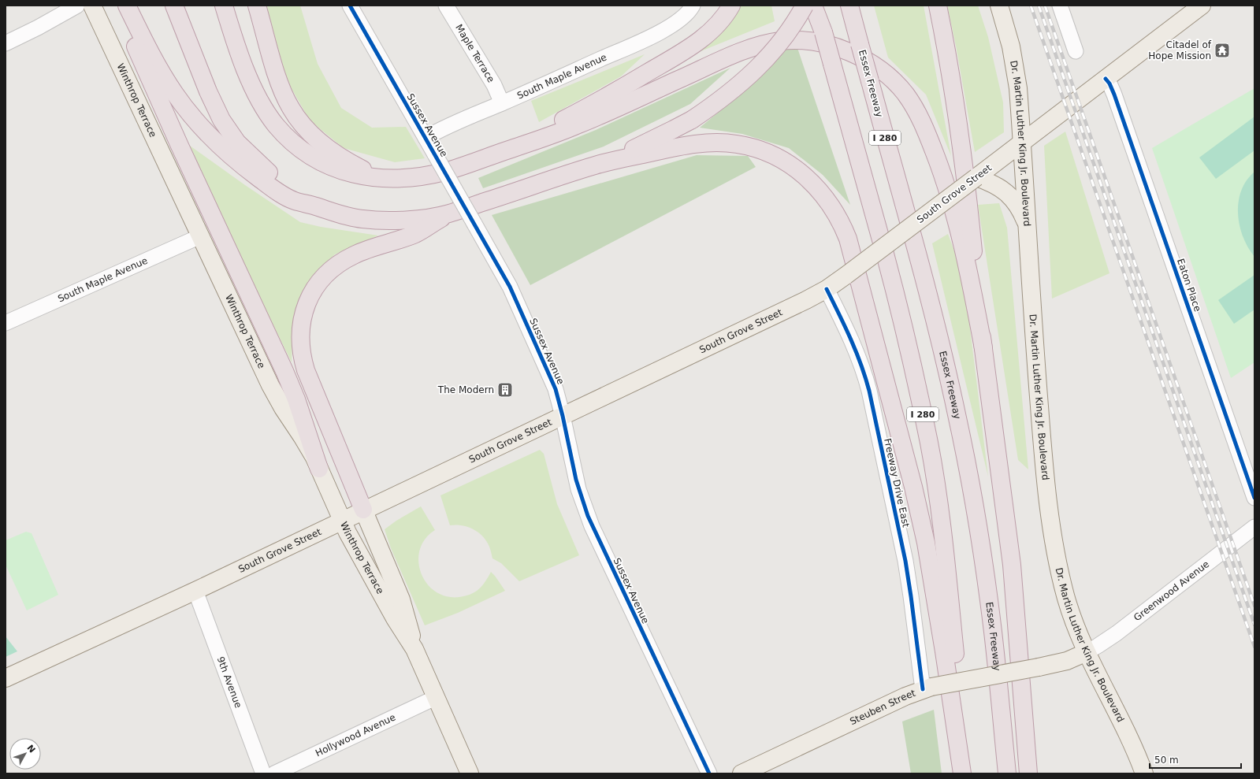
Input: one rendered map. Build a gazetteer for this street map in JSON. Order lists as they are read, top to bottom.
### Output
{
  "streets": {
    "highway": ["Essex Freeway", "I 280"],
    "main road": [
      "Winthrop Terrace",
      "Dr. Martin Luther King Jr. Boulevard",
      "South Grove Street",
      "Steuben Street"
    ],
    "street": [
      "Maple Terrace",
      "South Maple Avenue",
      "Sussex Avenue",
      "Eaton Place",
      "Freeway Drive East",
      "Greenwood Avenue",
      "9th Avenue",
      "Hollywood Avenue"
    ]
  },
  "crossings": [
    ["Maple Terrace", "South Maple Avenue"],
    ["South Maple Avenue", "Winthrop Terrace"],
    ["South Maple Avenue", "Sussex Avenue"],
    ["Winthrop Terrace", "South Grove Street"],
    ["Winthrop Terrace", "Hollywood Avenue"],
    ["Sussex Avenue", "South Grove Street"],
    ["Dr. Martin Luther King Jr. Boulevard", "South Grove Street"],
    ["Dr. Martin Luther King Jr. Boulevard", "Greenwood Avenue"],
    ["Dr. Martin Luther King Jr. Boulevard", "Steuben Street"],
    ["South Grove Street", "Eaton Place"],
    ["South Grove Street", "Freeway Drive East"],
    ["South Grove Street", "9th Avenue"],
    ["Freeway Drive East", "Steuben Street"],
    ["Greenwood Avenue", "Steuben Street"]
  ],
  "places": {
    "temple": ["Citadel of Hope Mission"],
    "building": ["The Modern"]
  },
  "scale_bar": "50 m",
  "north": "top right"
}
